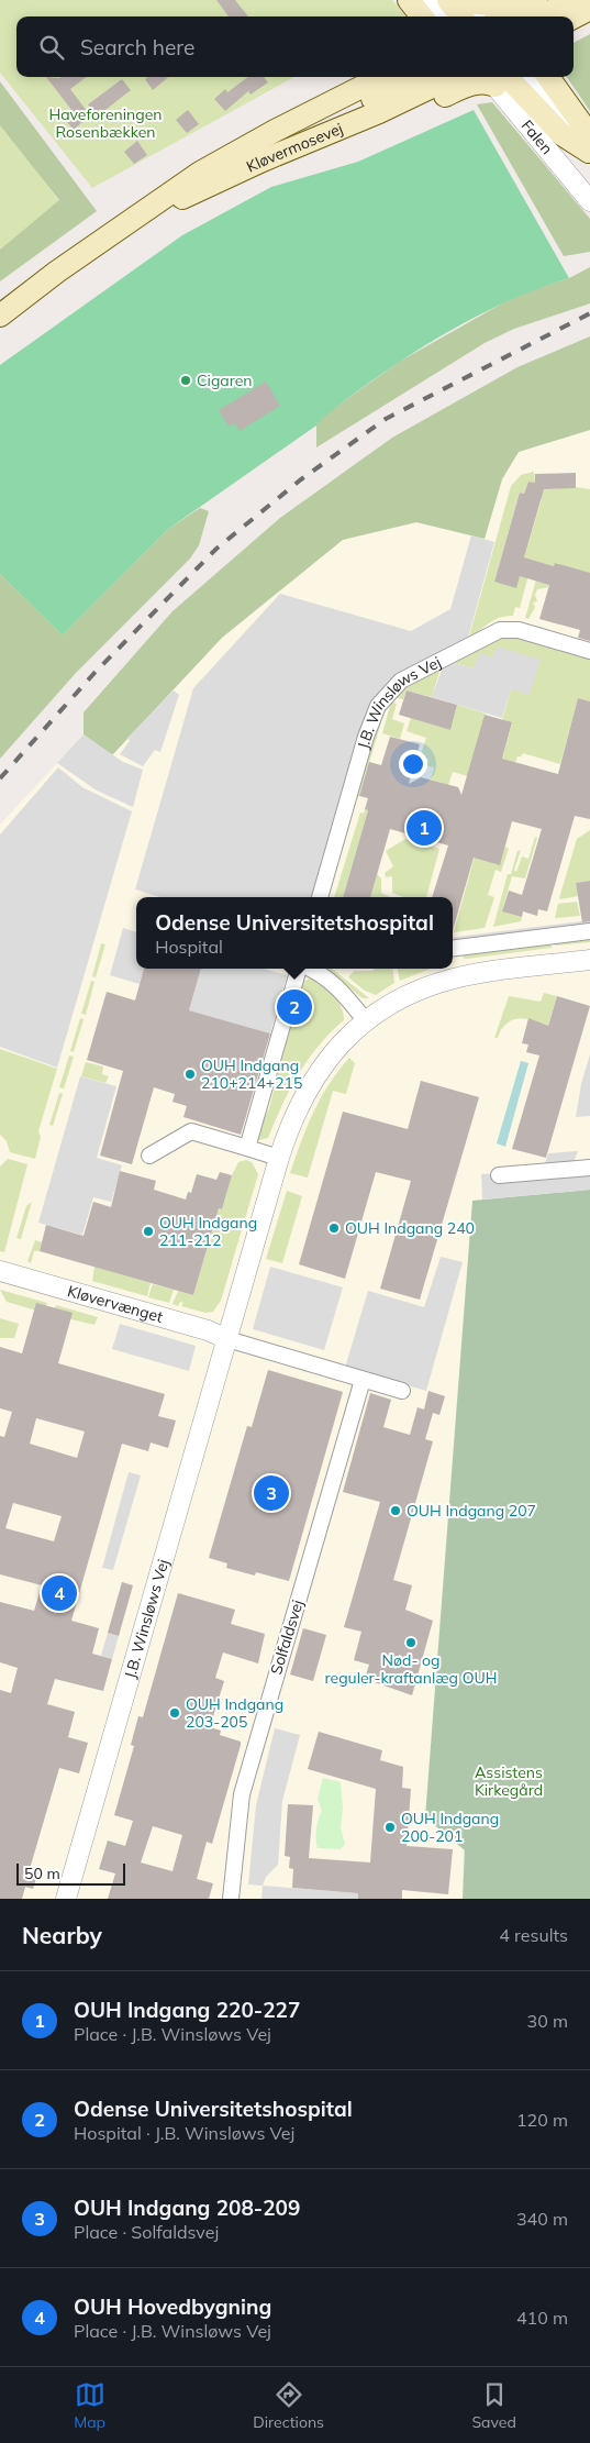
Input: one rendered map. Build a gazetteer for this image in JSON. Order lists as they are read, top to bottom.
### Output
{
  "streets": {
    "main road": ["Kløvermosevej"],
    "street": [
      "Falen",
      "J.B. Winsløws Vej",
      "Kløvervænget",
      "Solfaldsvej"
    ]
  },
  "crossings": [
    ["J.B. Winsløws Vej", "Kløvervænget"]
  ],
  "parks": ["Haveforeningen Rosenbækken", "Assistens Kirkegård"],
  "places": [
    "Cigaren",
    "OUH Indgang 210+214+215",
    "OUH Indgang 240",
    "OUH Indgang 211-212",
    "OUH Indgang 207",
    "Nød- og reguler-kraftanlæg OUH",
    "OUH Indgang 203-205",
    "OUH Indgang 200-201"
  ],
  "scale_bar": "50 m",
  "page": {
    "search": "Search here",
    "pins": [
      "1",
      "2",
      "3",
      "4"
    ],
    "popup": ["Odense Universitetshospital", "Hospital"],
    "scale": "50 m",
    "heading": ["Nearby", "4 results"],
    "list": [
      {
        "mark": "1",
        "name": "OUH Indgang 220-227",
        "note": "Place · J.B. Winsløws Vej",
        "value": "30 m"
      },
      {
        "mark": "2",
        "name": "Odense Universitetshospital",
        "note": "Hospital · J.B. Winsløws Vej",
        "value": "120 m"
      },
      {
        "mark": "3",
        "name": "OUH Indgang 208-209",
        "note": "Place · Solfaldsvej",
        "value": "340 m"
      },
      {
        "mark": "4",
        "name": "OUH Hovedbygning",
        "note": "Place · J.B. Winsløws Vej",
        "value": "410 m"
      }
    ],
    "nav": ["Map", "Directions", "Saved"]
  }
}
